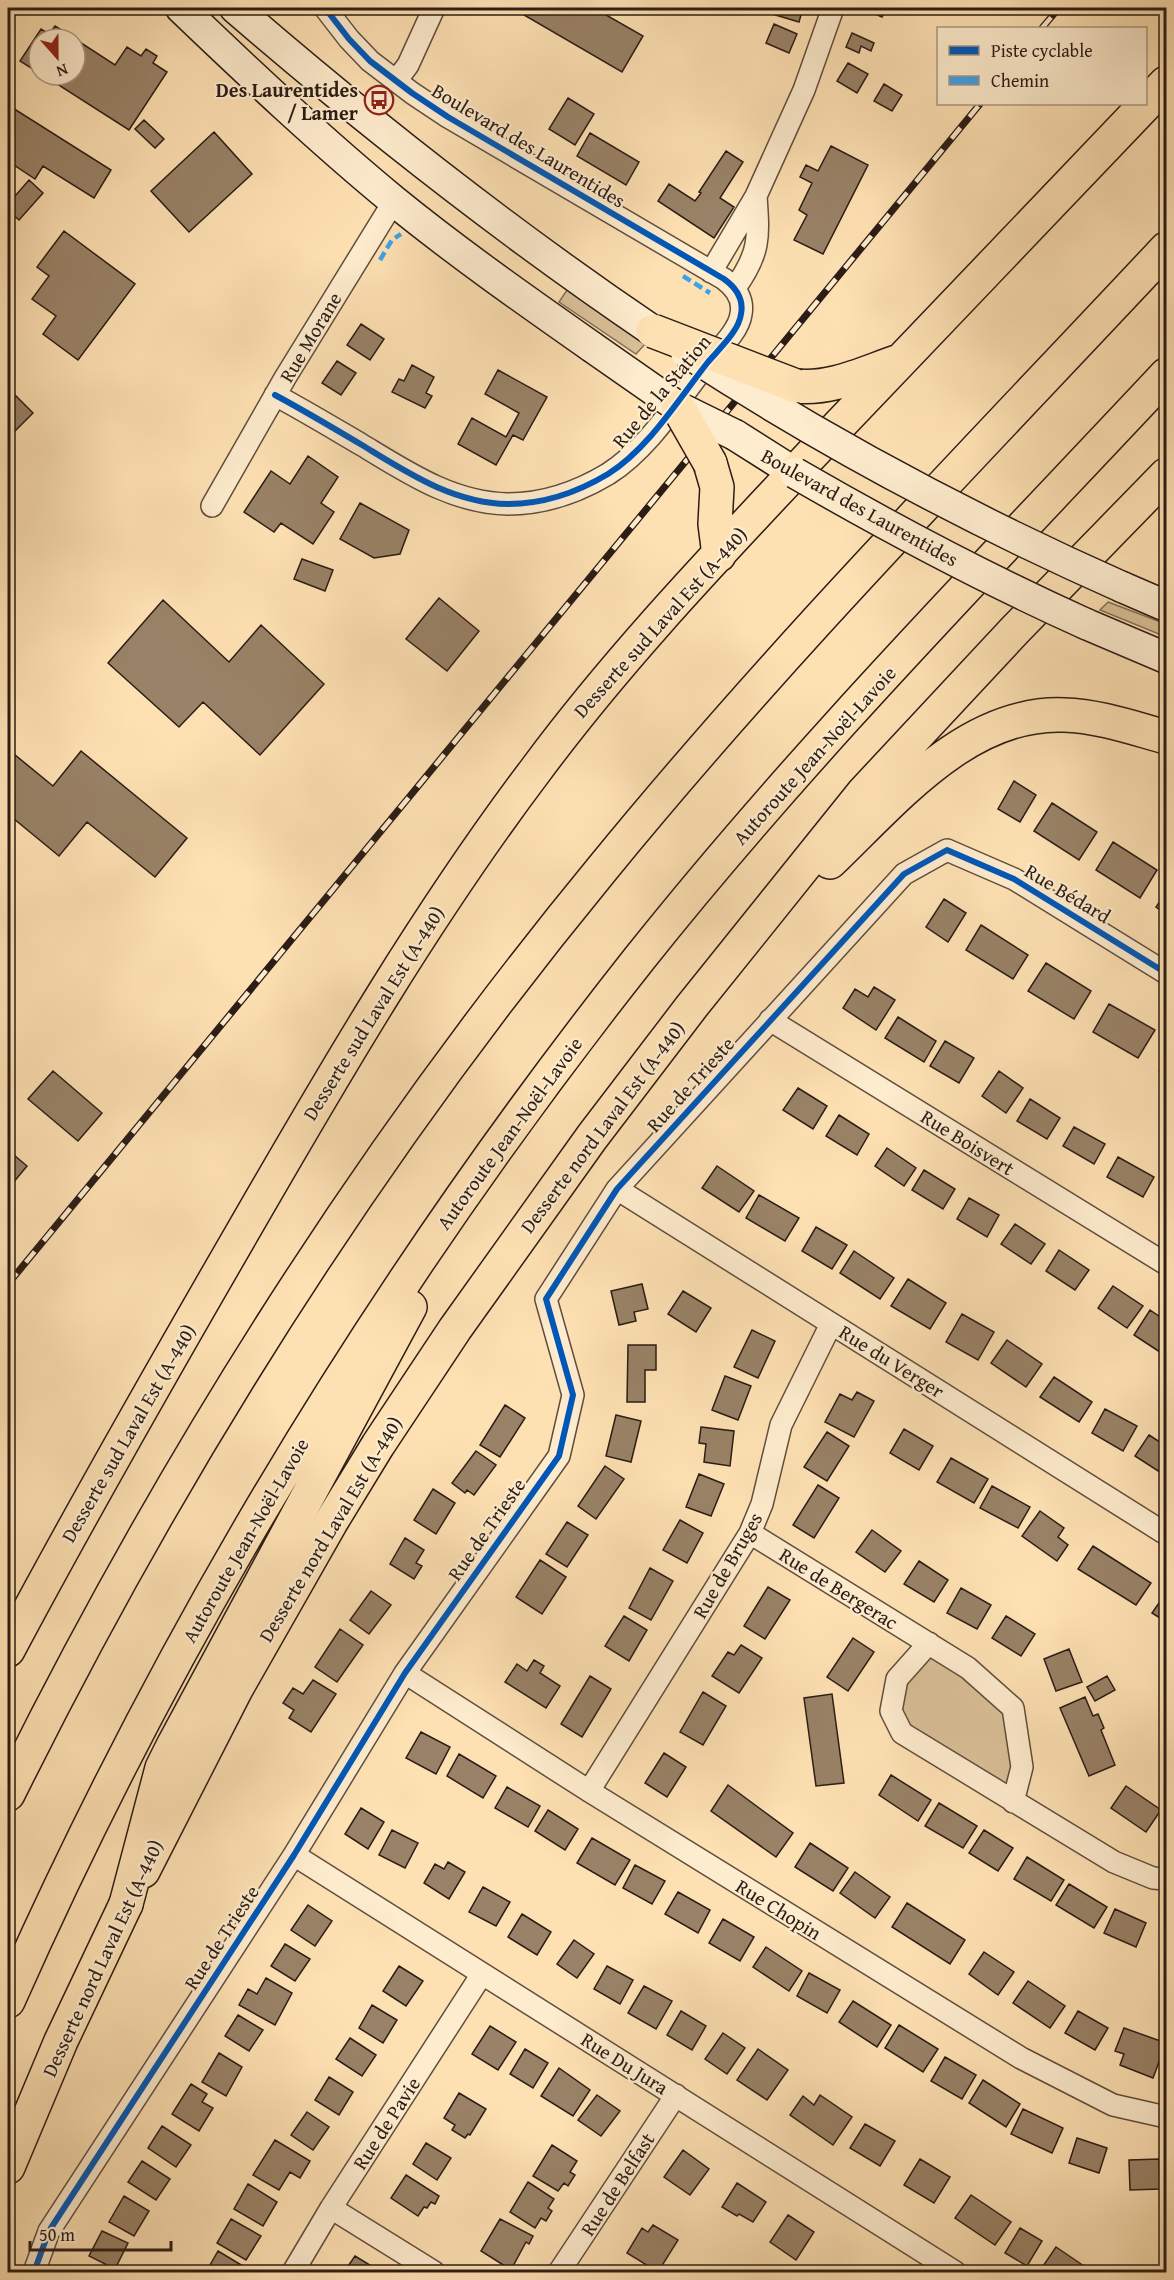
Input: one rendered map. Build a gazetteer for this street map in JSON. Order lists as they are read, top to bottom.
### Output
{
  "streets": {
    "main road": [
      "Boulevard des Laurentides",
      "Desserte sud Laval Est (A-440)",
      "Autoroute Jean-Noël-Lavoie",
      "Desserte nord Laval Est (A-440)"
    ],
    "street": [
      "Rue Morane",
      "Rue de la Station",
      "Rue Bédard",
      "Rue de Trieste",
      "Rue Boisvert",
      "Rue du Verger",
      "Rue de Bruges",
      "Rue de Bergerac",
      "Rue Chopin",
      "Rue Du Jura",
      "Rue de Pavie",
      "Rue de Belfast"
    ]
  },
  "crossings": [
    ["Boulevard des Laurentides", "Rue Morane"],
    ["Boulevard des Laurentides", "Rue de la Station"],
    ["Boulevard des Laurentides", "Desserte sud Laval Est (A-440)"],
    ["Rue Morane", "Rue de la Station"],
    ["Rue Bédard", "Rue de Trieste"],
    ["Rue de Trieste", "Rue Boisvert"],
    ["Rue de Trieste", "Rue du Verger"],
    ["Rue de Trieste", "Rue Chopin"],
    ["Rue de Trieste", "Rue Du Jura"],
    ["Rue du Verger", "Rue de Bruges"],
    ["Rue de Bruges", "Rue de Bergerac"],
    ["Rue de Bruges", "Rue Chopin"],
    ["Rue Du Jura", "Rue de Pavie"],
    ["Rue Du Jura", "Rue de Belfast"]
  ],
  "places": {
    "bus stop": ["Des Laurentides / Lamer"]
  },
  "legend": ["Piste cyclable", "Chemin"],
  "scale_bar": "50 m",
  "north": "bottom"
}
